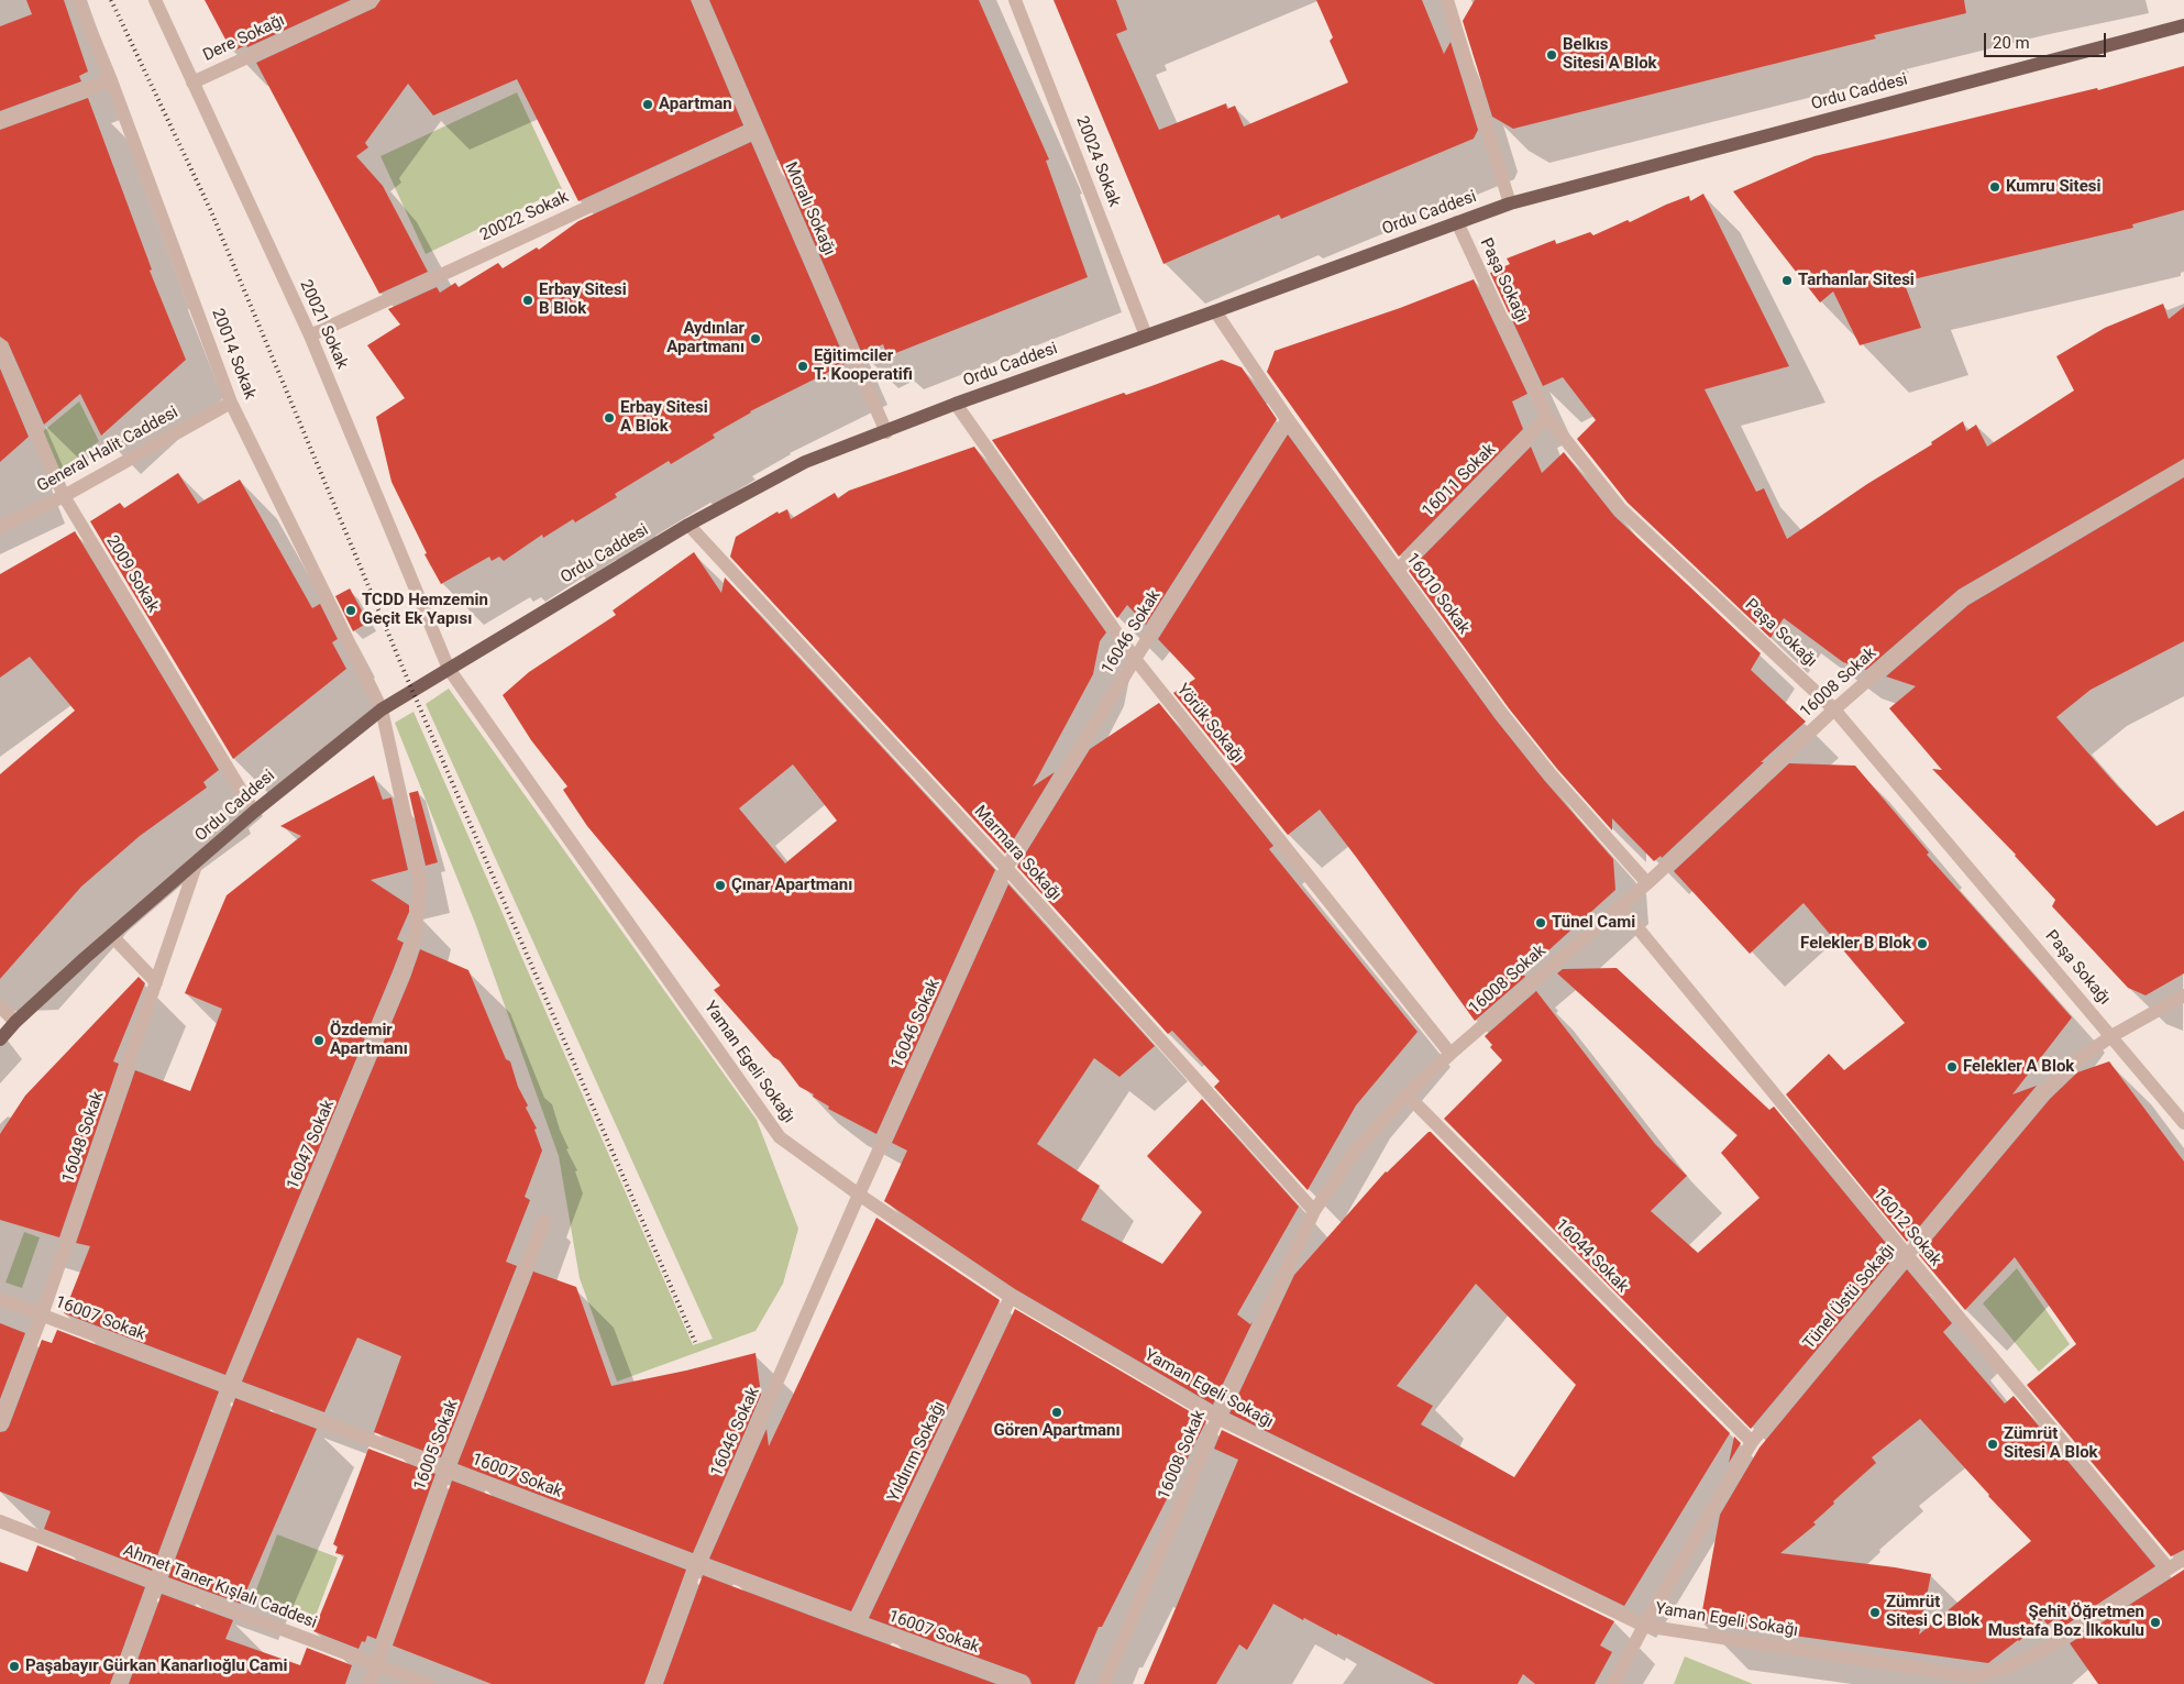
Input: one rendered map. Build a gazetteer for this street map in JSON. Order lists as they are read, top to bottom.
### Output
{
  "streets": {
    "main road": ["Ordu Caddesi"],
    "street": [
      "Dere Sokağı",
      "20024 Sokak",
      "Moralı Sokağı",
      "20022 Sokak",
      "Paşa Sokağı",
      "20021 Sokak",
      "20014 Sokak",
      "General Halit Caddesi",
      "16011 Sokak",
      "2009 Sokak",
      "16010 Sokak",
      "16046 Sokak",
      "16008 Sokak",
      "Yörük Sokağı",
      "Marmara Sokağı",
      "Yaman Egeli Sokağı",
      "16048 Sokak",
      "16047 Sokak",
      "16012 Sokak",
      "16044 Sokak",
      "Tünel Üstü Sokağı",
      "16007 Sokak",
      "16005 Sokak",
      "Yıldırım Sokağı",
      "Ahmet Taner Kışlalı Caddesi"
    ]
  },
  "crossings": [
    ["Dere Sokağı", "20021 Sokak"],
    ["Ordu Caddesi", "20024 Sokak"],
    ["Ordu Caddesi", "Moralı Sokağı"],
    ["Ordu Caddesi", "Paşa Sokağı"],
    ["Ordu Caddesi", "20021 Sokak"],
    ["Ordu Caddesi", "20014 Sokak"],
    ["Ordu Caddesi", "2009 Sokak"],
    ["Ordu Caddesi", "16010 Sokak"],
    ["Ordu Caddesi", "Yörük Sokağı"],
    ["Ordu Caddesi", "Marmara Sokağı"],
    ["Ordu Caddesi", "Yaman Egeli Sokağı"],
    ["Ordu Caddesi", "16048 Sokak"],
    ["Ordu Caddesi", "16047 Sokak"],
    ["Moralı Sokağı", "20022 Sokak"],
    ["20022 Sokak", "20021 Sokak"],
    ["Paşa Sokağı", "16011 Sokak"],
    ["Paşa Sokağı", "16008 Sokak"],
    ["Paşa Sokağı", "Tünel Üstü Sokağı"],
    ["20021 Sokak", "Yaman Egeli Sokağı"],
    ["20014 Sokak", "General Halit Caddesi"],
    ["20014 Sokak", "16047 Sokak"],
    ["General Halit Caddesi", "2009 Sokak"],
    ["16011 Sokak", "16010 Sokak"],
    ["16010 Sokak", "16046 Sokak"],
    ["16010 Sokak", "16008 Sokak"],
    ["16046 Sokak", "Yörük Sokağı"],
    ["16046 Sokak", "Marmara Sokağı"],
    ["16046 Sokak", "Yaman Egeli Sokağı"],
    ["16046 Sokak", "16007 Sokak"],
    ["16008 Sokak", "Yörük Sokağı"],
    ["16008 Sokak", "Marmara Sokağı"],
    ["16008 Sokak", "Yaman Egeli Sokağı"],
    ["16008 Sokak", "16012 Sokak"],
    ["16008 Sokak", "16044 Sokak"],
    ["Yaman Egeli Sokağı", "16012 Sokak"],
    ["Yaman Egeli Sokağı", "Tünel Üstü Sokağı"],
    ["Yaman Egeli Sokağı", "Yıldırım Sokağı"],
    ["16048 Sokak", "16007 Sokak"],
    ["16047 Sokak", "16007 Sokak"],
    ["16047 Sokak", "Ahmet Taner Kışlalı Caddesi"],
    ["16012 Sokak", "Tünel Üstü Sokağı"],
    ["16044 Sokak", "Tünel Üstü Sokağı"],
    ["16007 Sokak", "16005 Sokak"],
    ["16007 Sokak", "Yıldırım Sokağı"],
    ["16005 Sokak", "Ahmet Taner Kışlalı Caddesi"]
  ],
  "places": [
    "Belkıs Sitesi A Blok",
    "Apartman",
    "Kumru Sitesi",
    "Tarhanlar Sitesi",
    "Erbay Sitesi B Blok",
    "Aydınlar Apartmanı",
    "Eğitimciler T. Kooperatifi",
    "Erbay Sitesi A Blok",
    "TCDD Hemzemin Geçit Ek Yapısı",
    "Çınar Apartmanı",
    "Tünel Cami",
    "Felekler B Blok",
    "Özdemir Apartmanı",
    "Felekler A Blok",
    "Gören Apartmanı",
    "Zümrüt Sitesi A Blok",
    "Zümrüt Sitesi C Blok",
    "Şehit Öğretmen Mustafa Boz İlkokulu",
    "Paşabayır Gürkan Kanarlıoğlu Cami"
  ],
  "scale_bar": "20 m"
}
